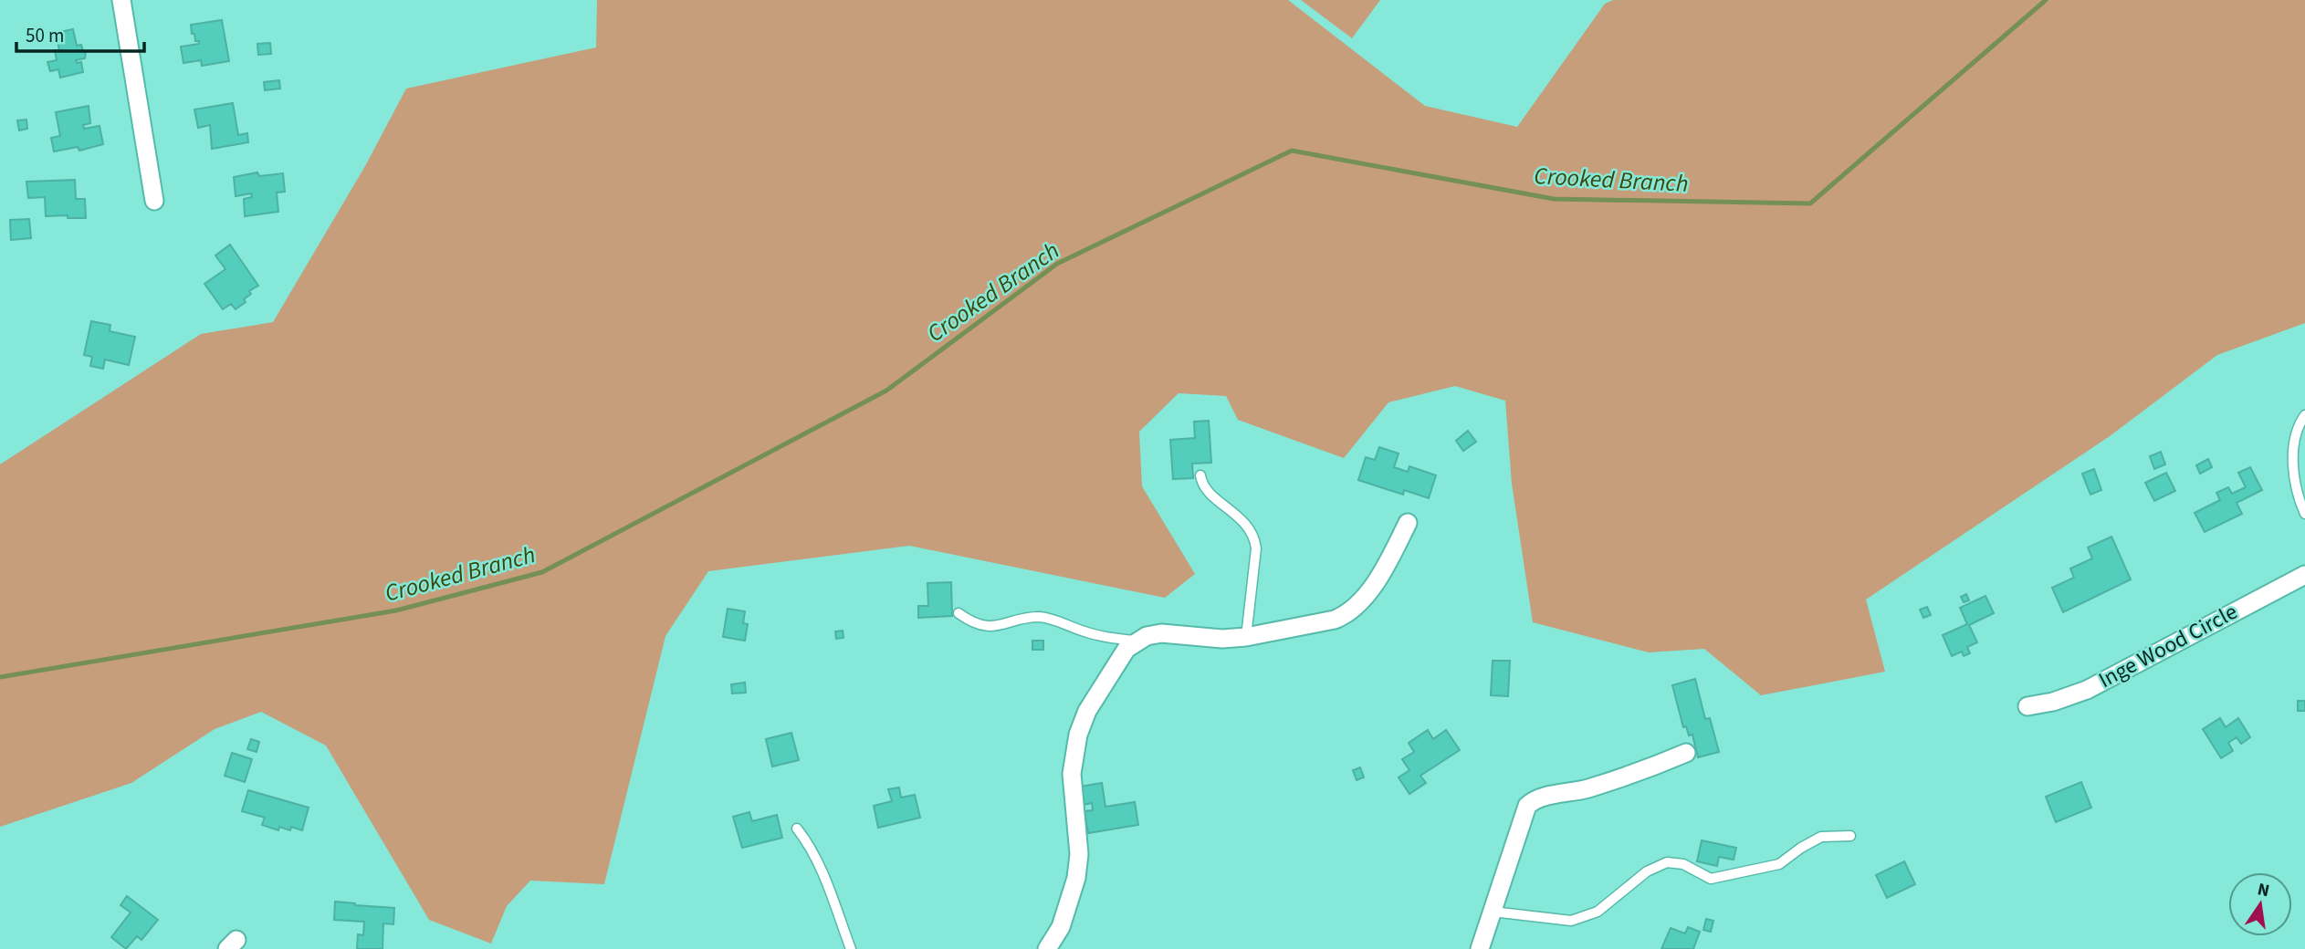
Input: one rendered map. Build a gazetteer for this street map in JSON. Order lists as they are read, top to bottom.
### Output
{
  "streets": {
    "street": ["Inge Wood Circle"]
  },
  "water": ["Crooked Branch"],
  "scale_bar": "50 m",
  "north": "top"
}
